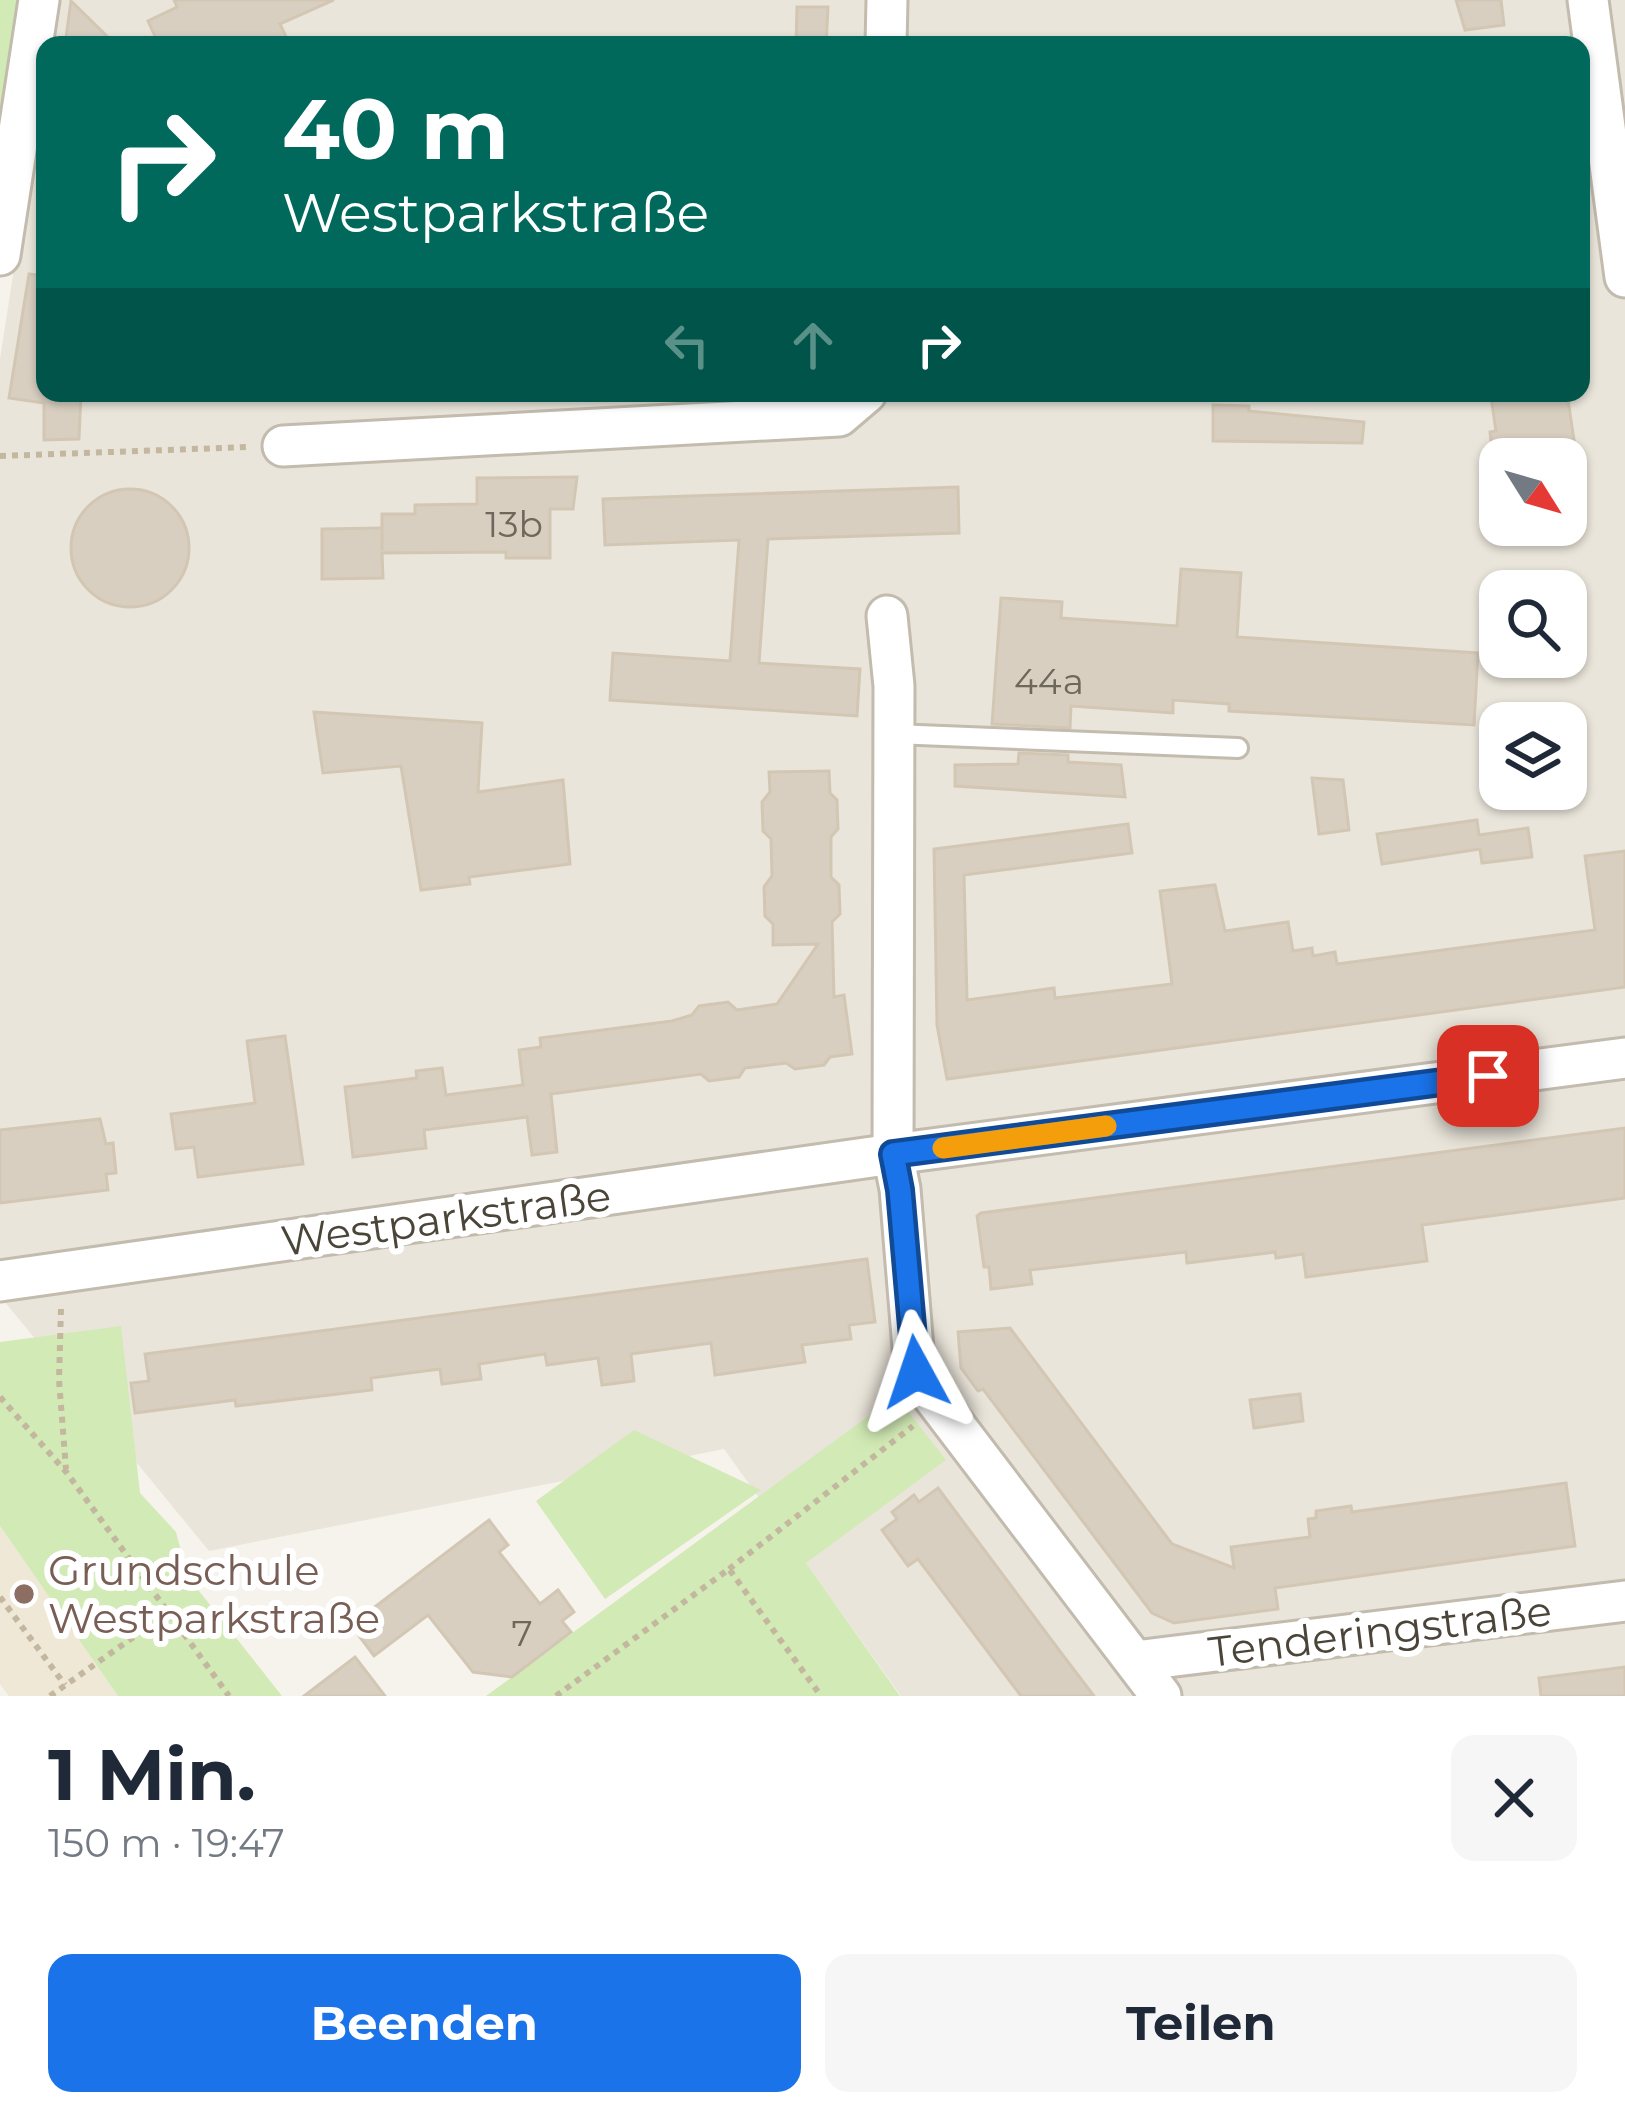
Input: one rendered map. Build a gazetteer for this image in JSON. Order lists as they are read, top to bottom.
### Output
{
  "streets": {
    "street": ["Westparkstraße", "Tenderingstraße"]
  },
  "places": ["Grundschule Westparkstraße"],
  "house_numbers": ["13b", "44a", "7"],
  "north": "bottom right",
  "page": {
    "turn": ["40 m", "Westparkstraße"],
    "heading": ["1 Min.", "150 m · 19:47"],
    "buttons": ["Beenden", "Teilen"]
  }
}
